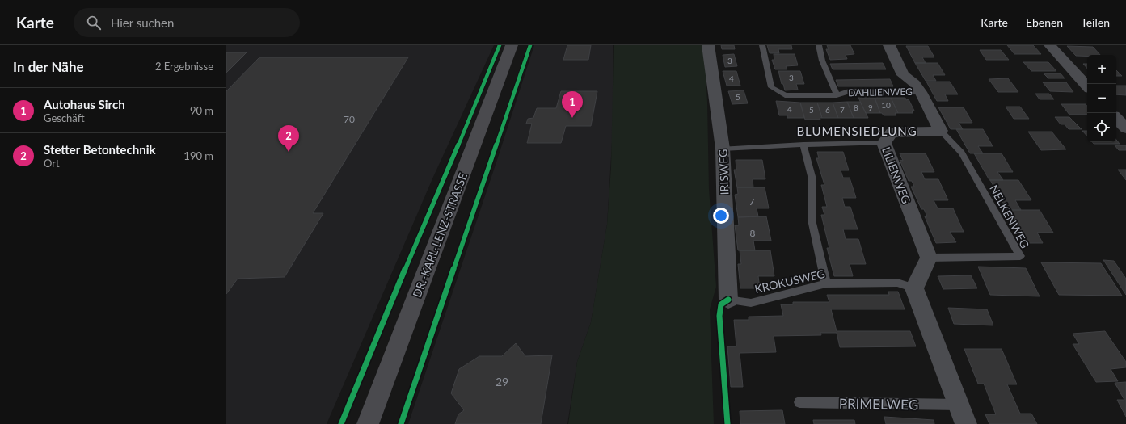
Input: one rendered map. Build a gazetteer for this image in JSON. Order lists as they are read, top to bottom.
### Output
{
  "streets": {
    "street": [
      "DAHLIENWEG",
      "IRISWEG",
      "LILIENWEG",
      "DR.-KARL-LENZ-STRASSE"
    ],
    "lane": ["NELKENWEG", "KROKUSWEG", "PRIMELWEG"]
  },
  "crossings": [
    ["IRISWEG", "KROKUSWEG"],
    ["LILIENWEG", "NELKENWEG"]
  ],
  "districts": ["BLUMENSIEDLUNG"],
  "house_numbers": [
    "3",
    "3",
    "4",
    "5",
    "10",
    "8",
    "9",
    "4",
    "5",
    "6",
    "7",
    "70",
    "7",
    "8",
    "29"
  ],
  "page": {
    "header": "Karte",
    "search": "Hier suchen",
    "nav": ["Karte", "Ebenen", "Teilen"],
    "heading": ["In der Nähe", "2 Ergebnisse"],
    "map_buttons": ["+", "−"],
    "list": [
      {
        "mark": "1",
        "name": "Autohaus Sirch",
        "note": "Geschäft",
        "value": "90 m"
      },
      {
        "mark": "2",
        "name": "Stetter Betontechnik",
        "note": "Ort",
        "value": "190 m"
      }
    ],
    "pins": ["1", "2"]
  }
}
